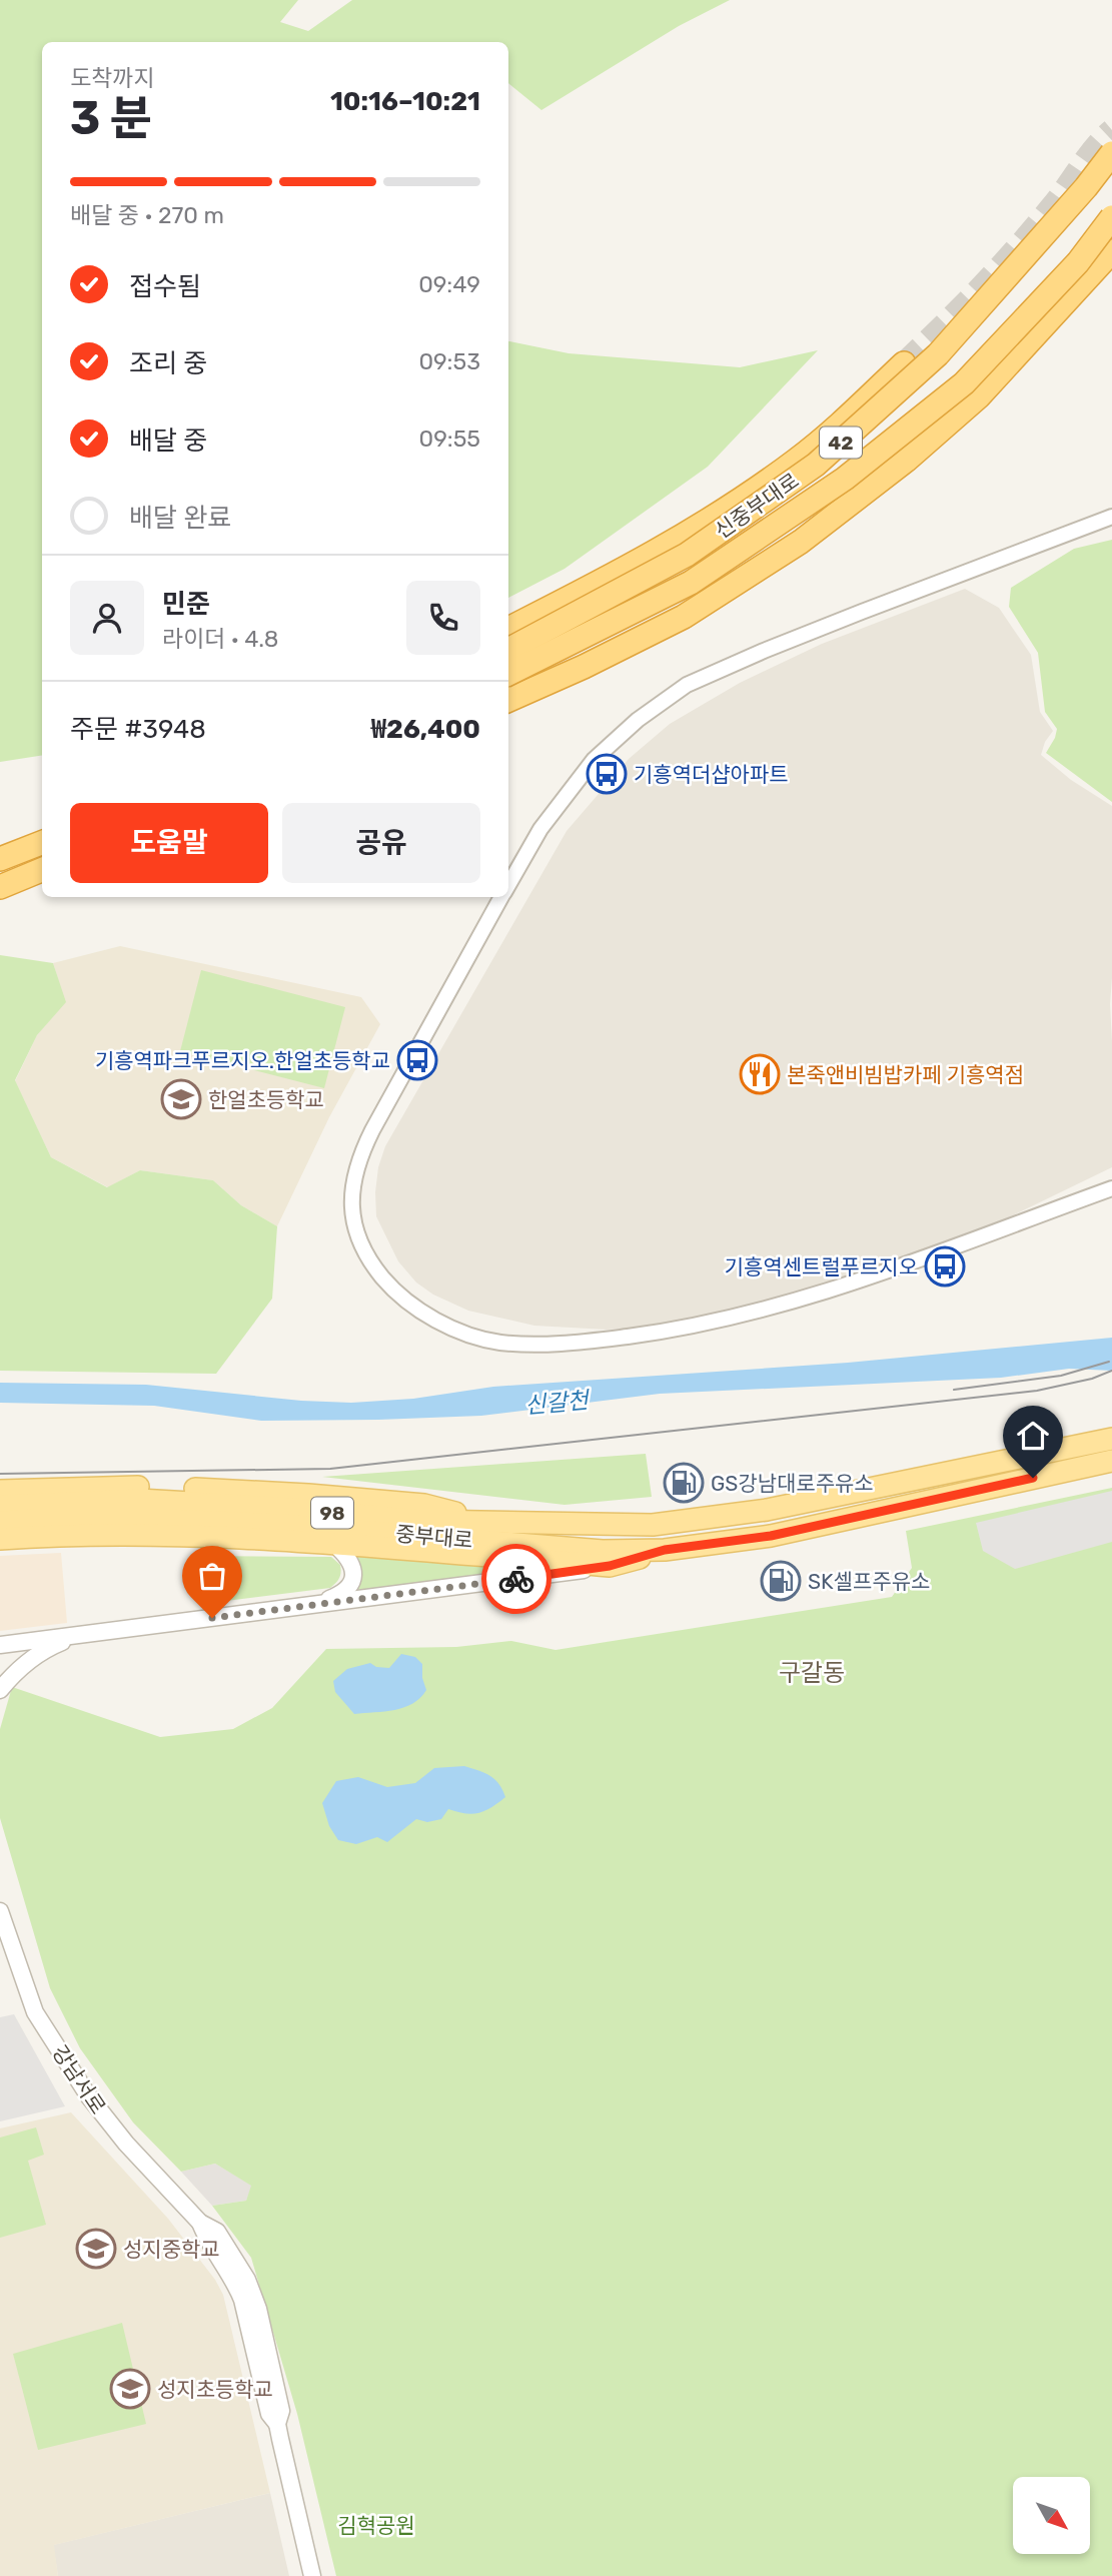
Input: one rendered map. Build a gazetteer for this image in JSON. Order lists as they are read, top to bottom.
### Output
{
  "streets": {
    "highway": ["42", "신중부대로"],
    "main road": ["98", "중부대로"],
    "street": ["강남서로"]
  },
  "districts": ["구갈동"],
  "water": ["신갈천"],
  "parks": ["김혁공원"],
  "places": {
    "bus stop": ["기흥역더샵아파트", "기흥역파크푸르지오.한얼초등학교", "기흥역센트럴푸르지오"],
    "restaurant": ["본죽앤비빔밥카페 기흥역점"],
    "school or university": ["한얼초등학교", "성지중학교", "성지초등학교"],
    "fuel station": ["GS강남대로주유소", "SK셀프주유소"]
  },
  "north": "bottom right",
  "page": {
    "heading": ["3 분", "도착까지", "10:16–10:21"],
    "panel": [
      "민준",
      "라이더 · 4.8",
      "주문 #3948",
      "₩26,400"
    ],
    "bar": "배달 중 · 270 m",
    "list": [
      ["접수됨", "09:49"],
      ["조리 중", "09:53"],
      ["배달 중", "09:55"],
      "배달 완료"
    ],
    "buttons": ["도움말", "공유"]
  }
}
